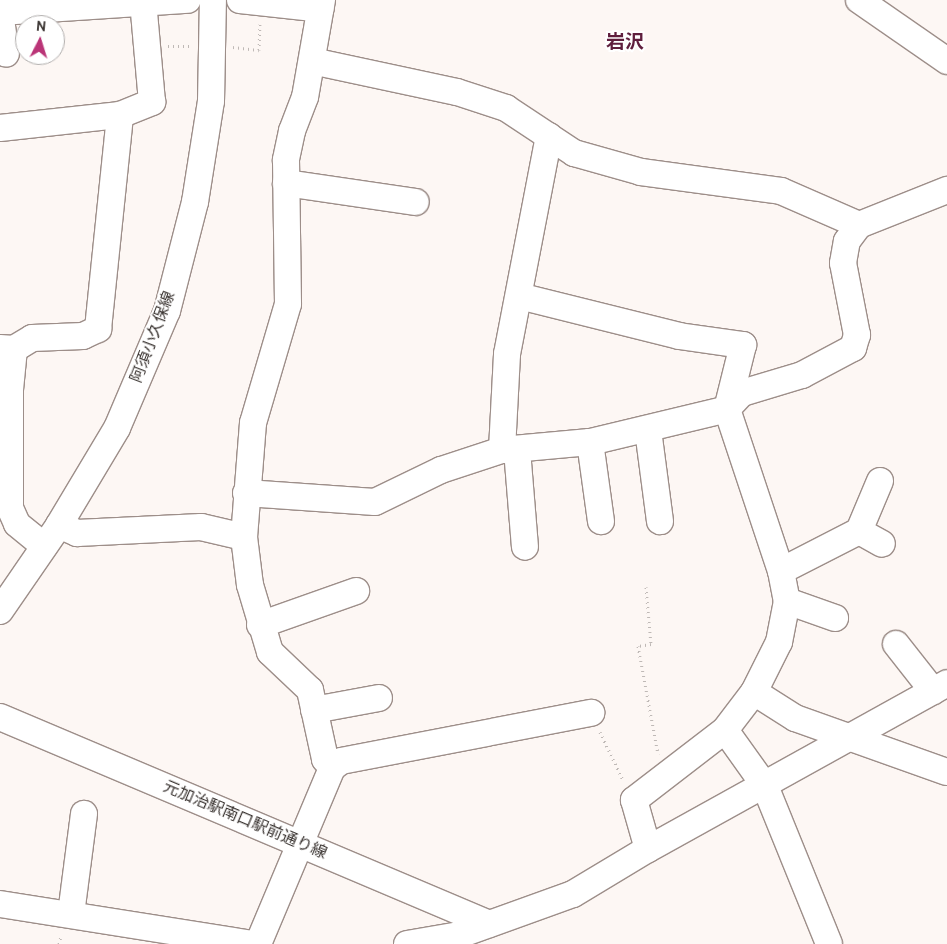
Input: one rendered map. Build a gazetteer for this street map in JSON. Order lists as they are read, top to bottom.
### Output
{
  "streets": {
    "street": ["阿須小久保線", "元加治駅南口駅前通り線"]
  },
  "districts": ["岩沢"],
  "north": "top"
}
